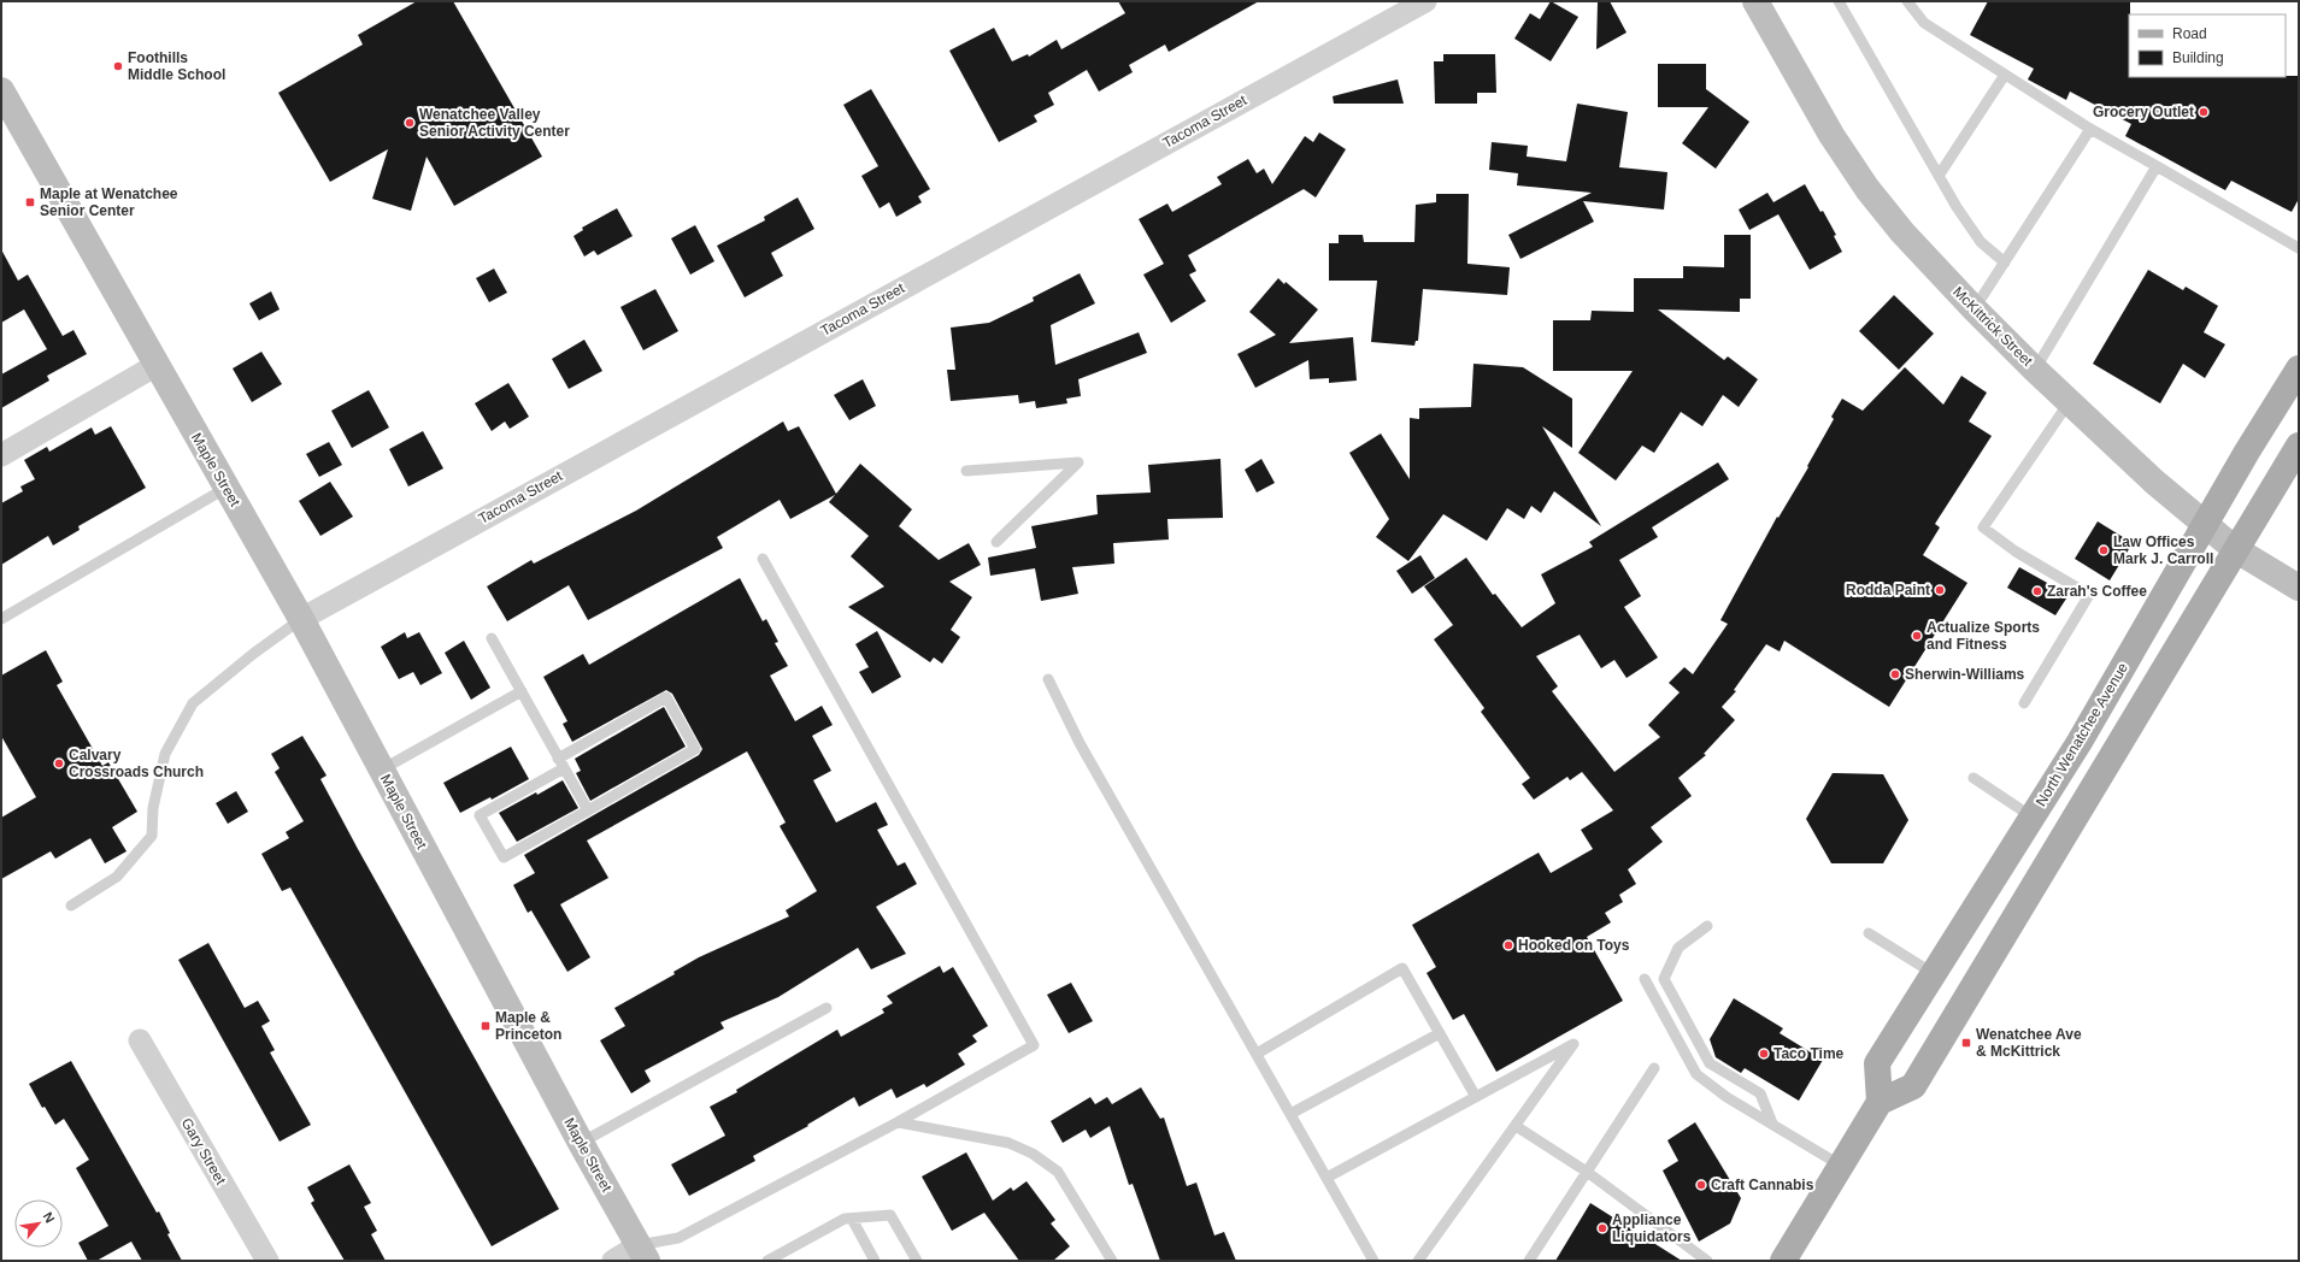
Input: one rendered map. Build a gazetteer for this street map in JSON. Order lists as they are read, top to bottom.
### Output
{
  "streets": {
    "main road": ["North Wenatchee Avenue"],
    "street": [
      "Tacoma Street",
      "McKittrick Street",
      "Maple Street",
      "Gary Street"
    ]
  },
  "crossings": [
    ["Tacoma Street", "Maple Street"],
    ["McKittrick Street", "North Wenatchee Avenue"]
  ],
  "places": {
    "other": [
      "Foothills Middle School",
      "Grocery Outlet",
      "Wenatchee Valley Senior Activity Center",
      "Law Offices Mark J. Carroll",
      "Rodda Paint",
      "Zarah's Coffee",
      "Actualize Sports and Fitness",
      "Sherwin-Williams",
      "Calvary Crossroads Church",
      "Hooked on Toys",
      "Taco Time",
      "Craft Cannabis",
      "Appliance Liquidators"
    ],
    "transit": ["Maple at Wenatchee Senior Center", "Maple & Princeton", "Wenatchee Ave & McKittrick"]
  },
  "legend": ["Road", "Building"],
  "north": "top right"
}
